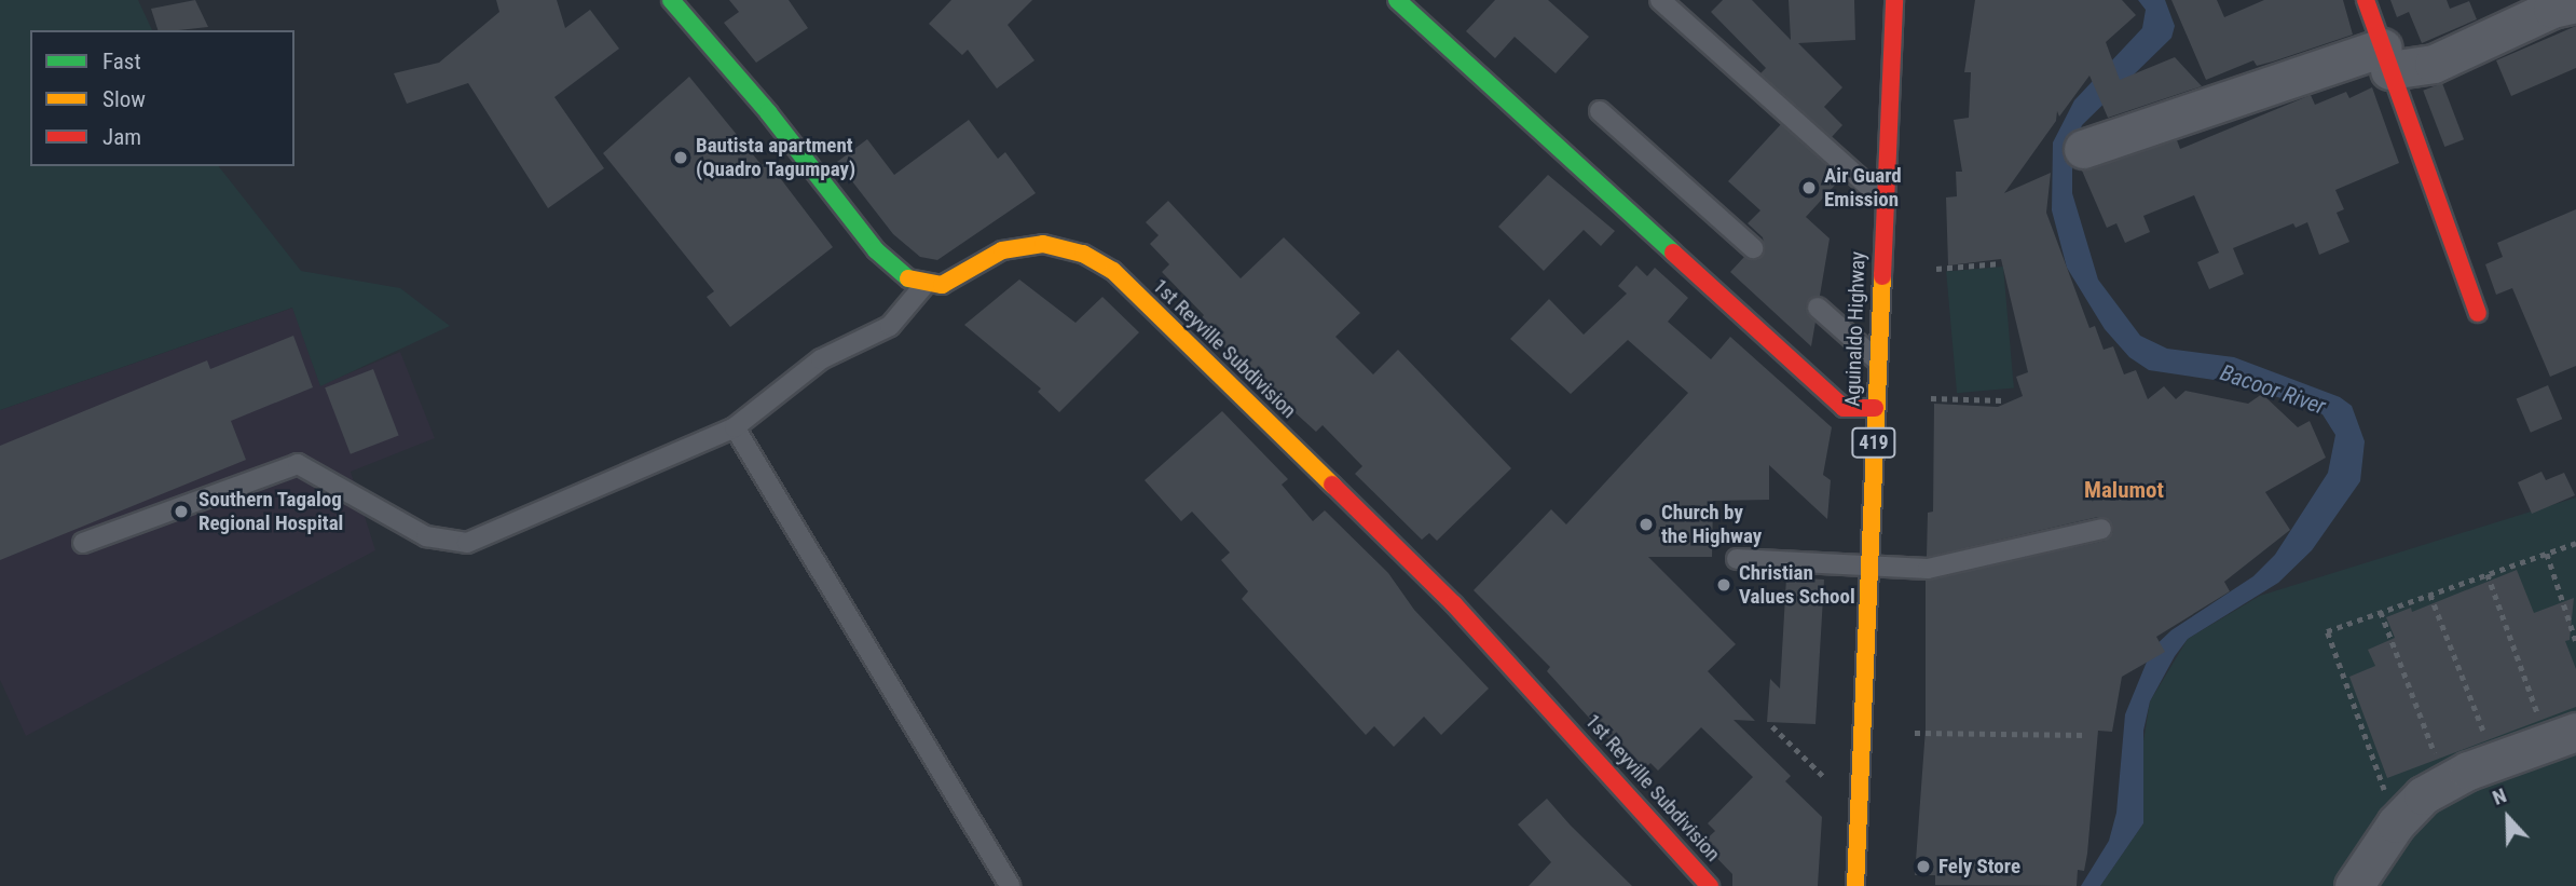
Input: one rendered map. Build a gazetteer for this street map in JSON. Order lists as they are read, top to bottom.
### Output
{
  "streets": {
    "main road": ["Aguinaldo Highway", "1st Reyville Subdivision", "419"]
  },
  "districts": ["Malumot"],
  "water": ["Bacoor River"],
  "places": [
    "Bautista apartment (Quadro Tagumpay)",
    "Air Guard Emission",
    "Southern Tagalog Regional Hospital",
    "Church by the Highway",
    "Christian Values School",
    "Fely Store"
  ],
  "legend": ["Fast", "Slow", "Jam"],
  "north": "top"
}
